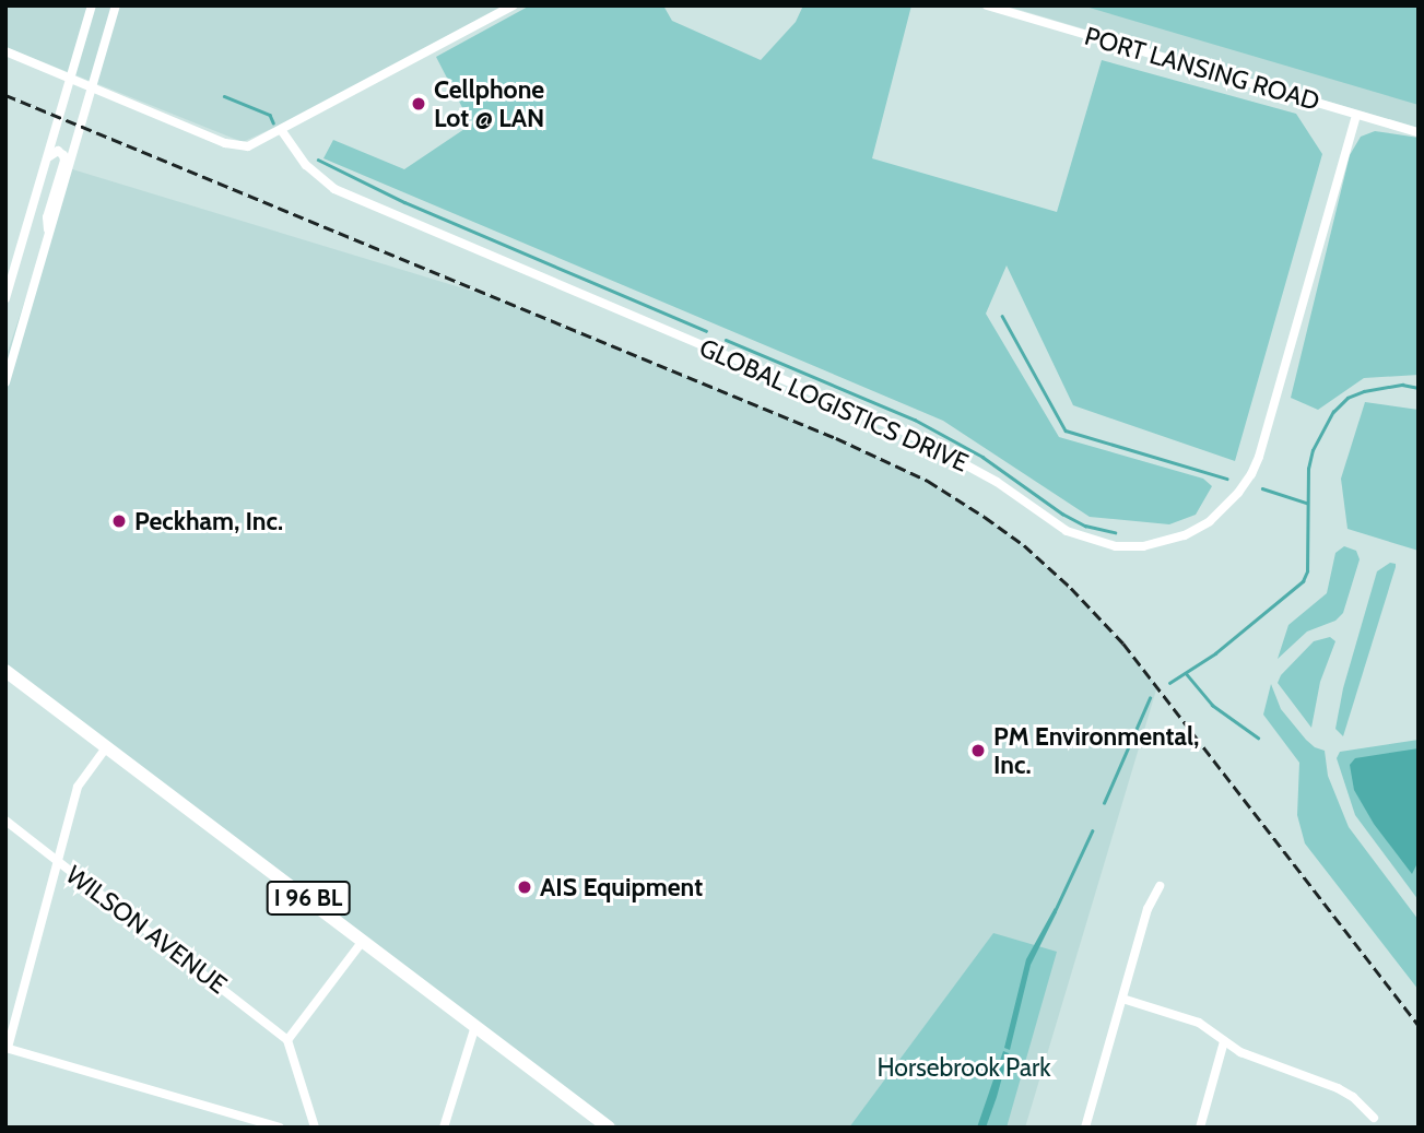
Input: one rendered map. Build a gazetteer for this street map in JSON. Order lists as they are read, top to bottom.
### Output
{
  "streets": {
    "main road": ["I 96 BL"],
    "street": ["PORT LANSING ROAD", "GLOBAL LOGISTICS DRIVE", "WILSON AVENUE"]
  },
  "crossings": [
    ["PORT LANSING ROAD", "GLOBAL LOGISTICS DRIVE"]
  ],
  "parks": ["Horsebrook Park"],
  "places": [
    "Cellphone Lot @ LAN",
    "Peckham, Inc.",
    "PM Environmental, Inc.",
    "AIS Equipment"
  ]
}
